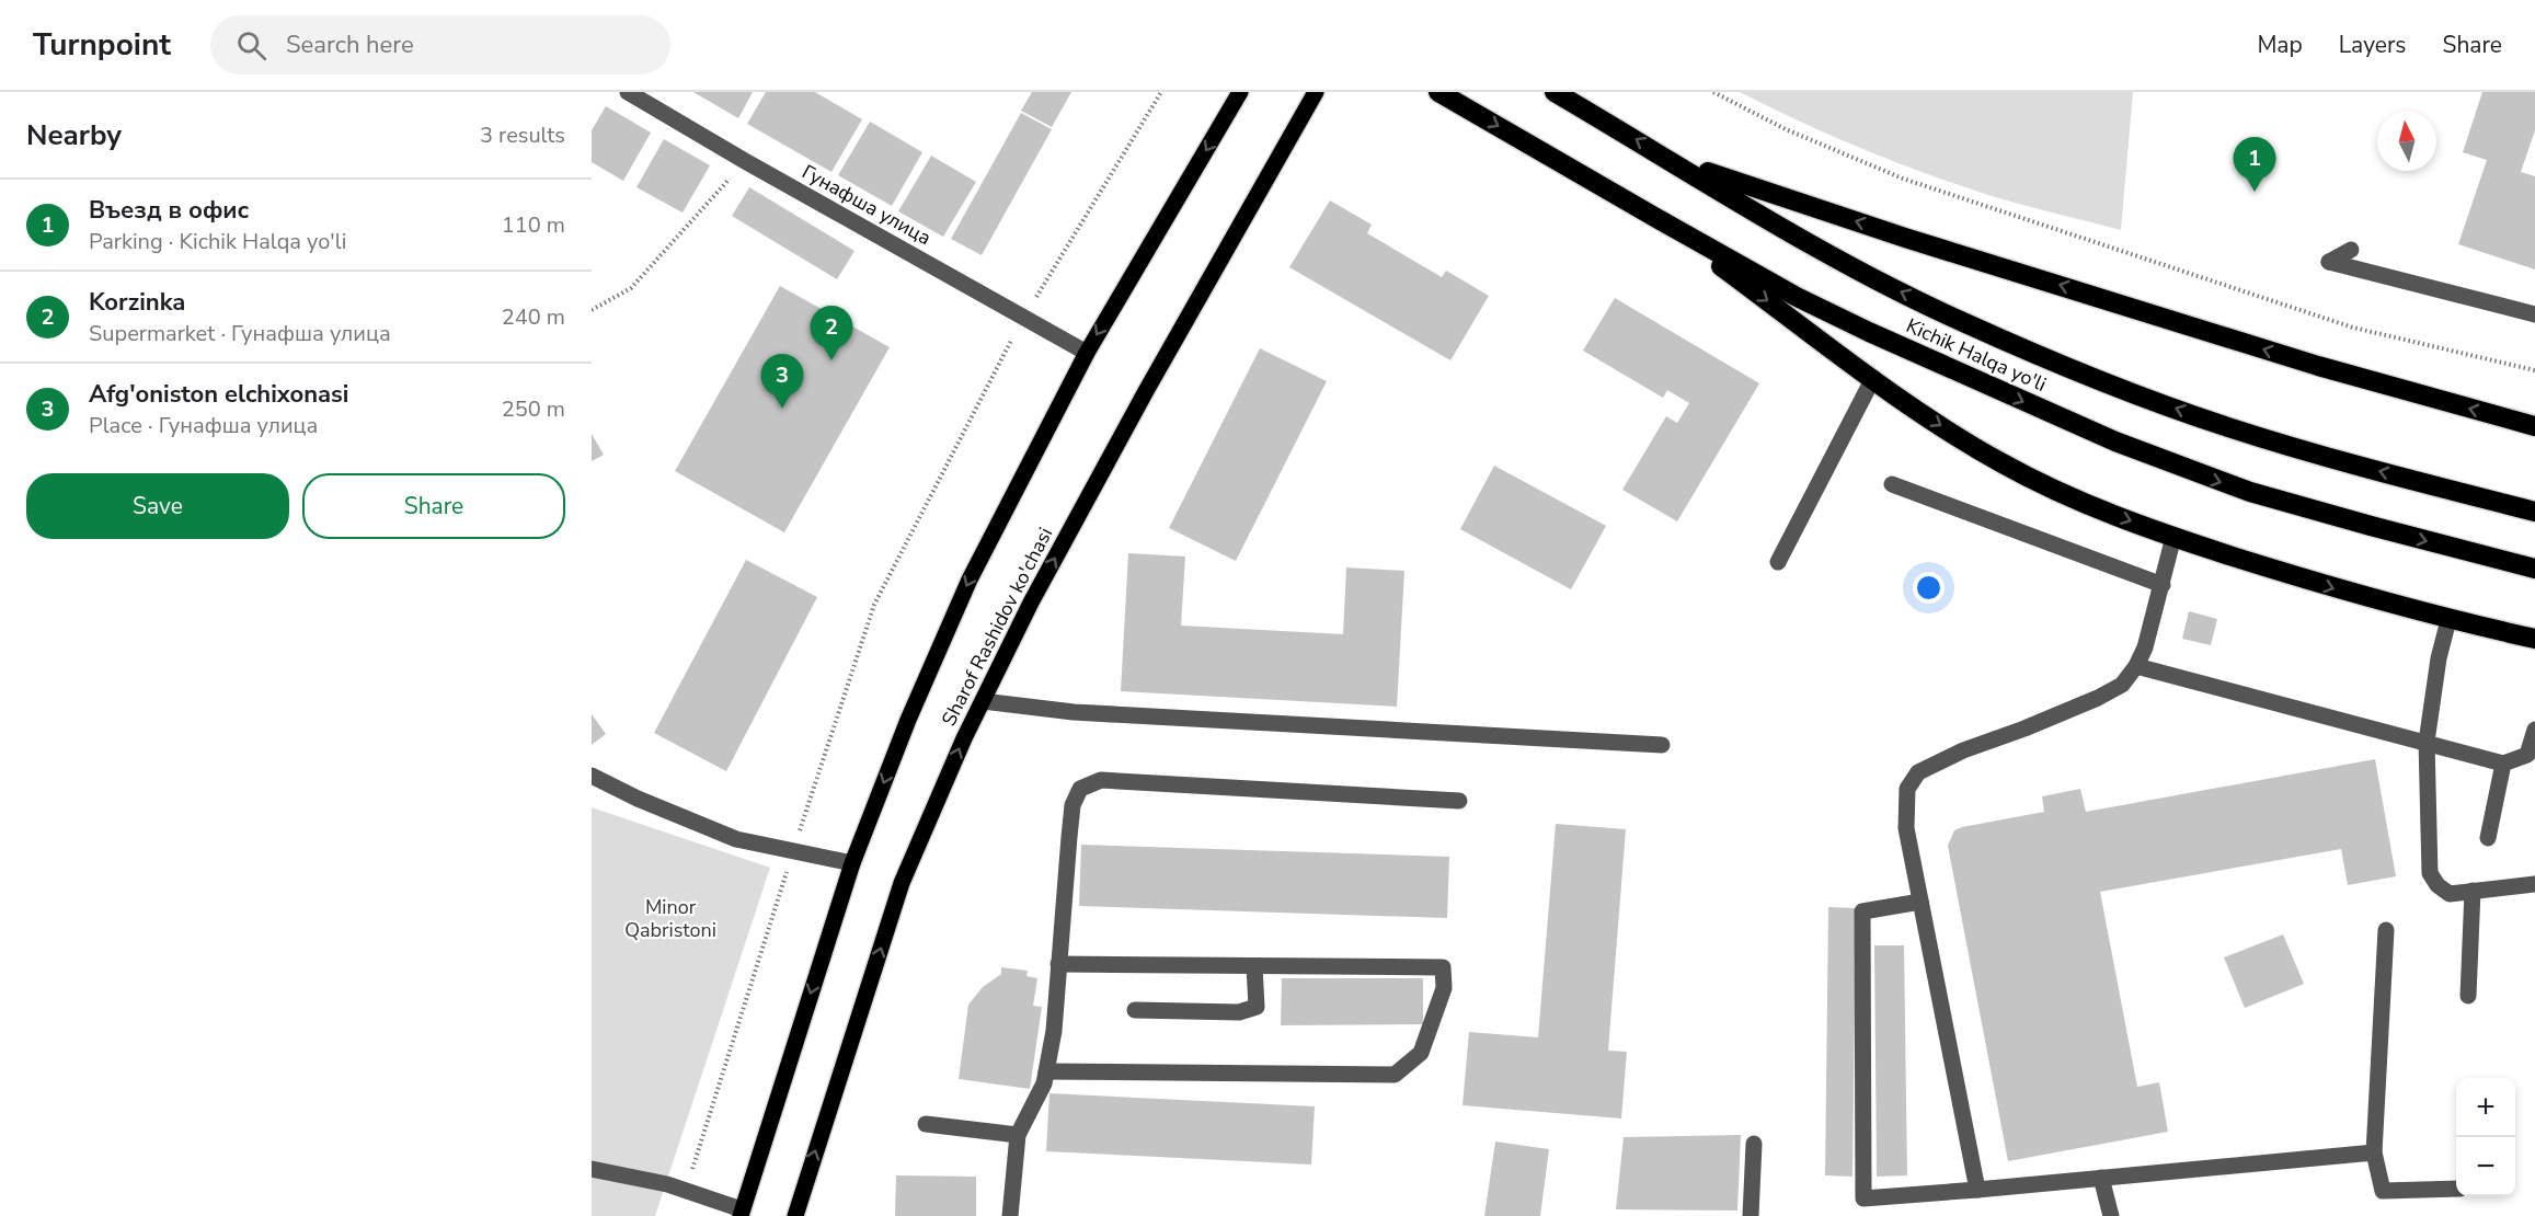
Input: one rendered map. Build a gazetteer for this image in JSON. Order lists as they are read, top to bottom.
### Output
{
  "streets": {
    "highway": ["Kichik Halqa yo'li"],
    "main road": ["Sharof Rashidov ko'chasi"],
    "street": ["Гунафша улица"]
  },
  "crossings": [
    ["Гунафша улица", "Sharof Rashidov ko'chasi"]
  ],
  "parks": ["Minor Qabristoni"],
  "north": "top",
  "page": {
    "header": "Turnpoint",
    "search": "Search here",
    "nav": ["Map", "Layers", "Share"],
    "heading": ["Nearby", "3 results"],
    "pins": ["1", "2", "3"],
    "list": [
      {
        "mark": "1",
        "name": "Въезд в офис",
        "note": "Parking · Kichik Halqa yo'li",
        "value": "110 m"
      },
      {
        "mark": "2",
        "name": "Korzinka",
        "note": "Supermarket · Гунафша улица",
        "value": "240 m"
      },
      {
        "mark": "3",
        "name": "Afg'oniston elchixonasi",
        "note": "Place · Гунафша улица",
        "value": "250 m"
      }
    ],
    "buttons": ["Save", "Share"],
    "map_buttons": ["+", "−"]
  }
}
